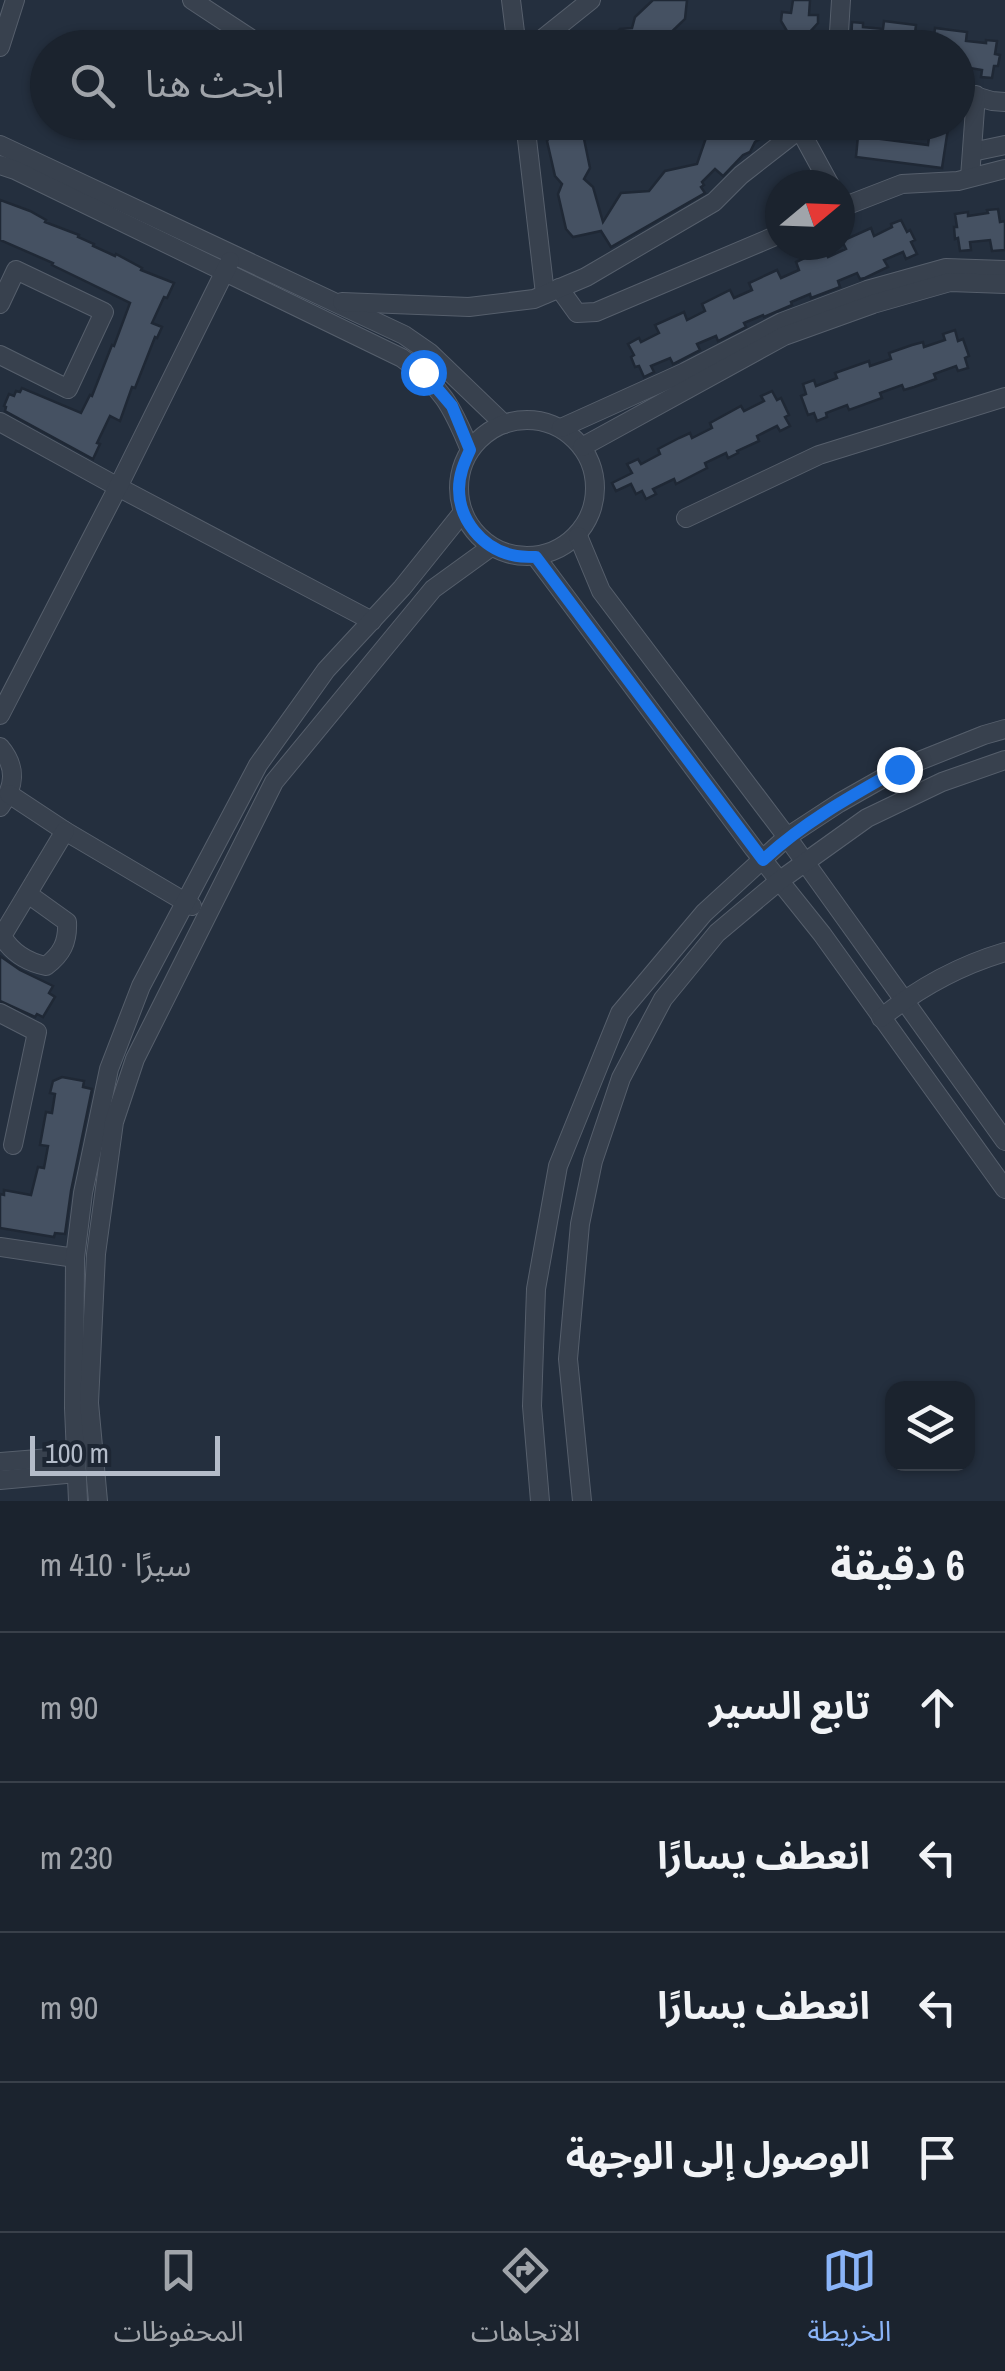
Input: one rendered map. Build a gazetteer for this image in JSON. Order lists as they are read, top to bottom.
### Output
{
  "scale_bar": "100 m",
  "north": "right",
  "page": {
    "search": "ابحث هنا",
    "scale": "100 m",
    "heading": ["6 دقيقة", "سيرًا · 410 m"],
    "list": [
      ["تابع السير", "90 m"],
      ["انعطف يسارًا", "230 m"],
      ["انعطف يسارًا", "90 m"],
      "الوصول إلى الوجهة"
    ],
    "nav": ["الخريطة", "الاتجاهات", "المحفوظات"]
  }
}
